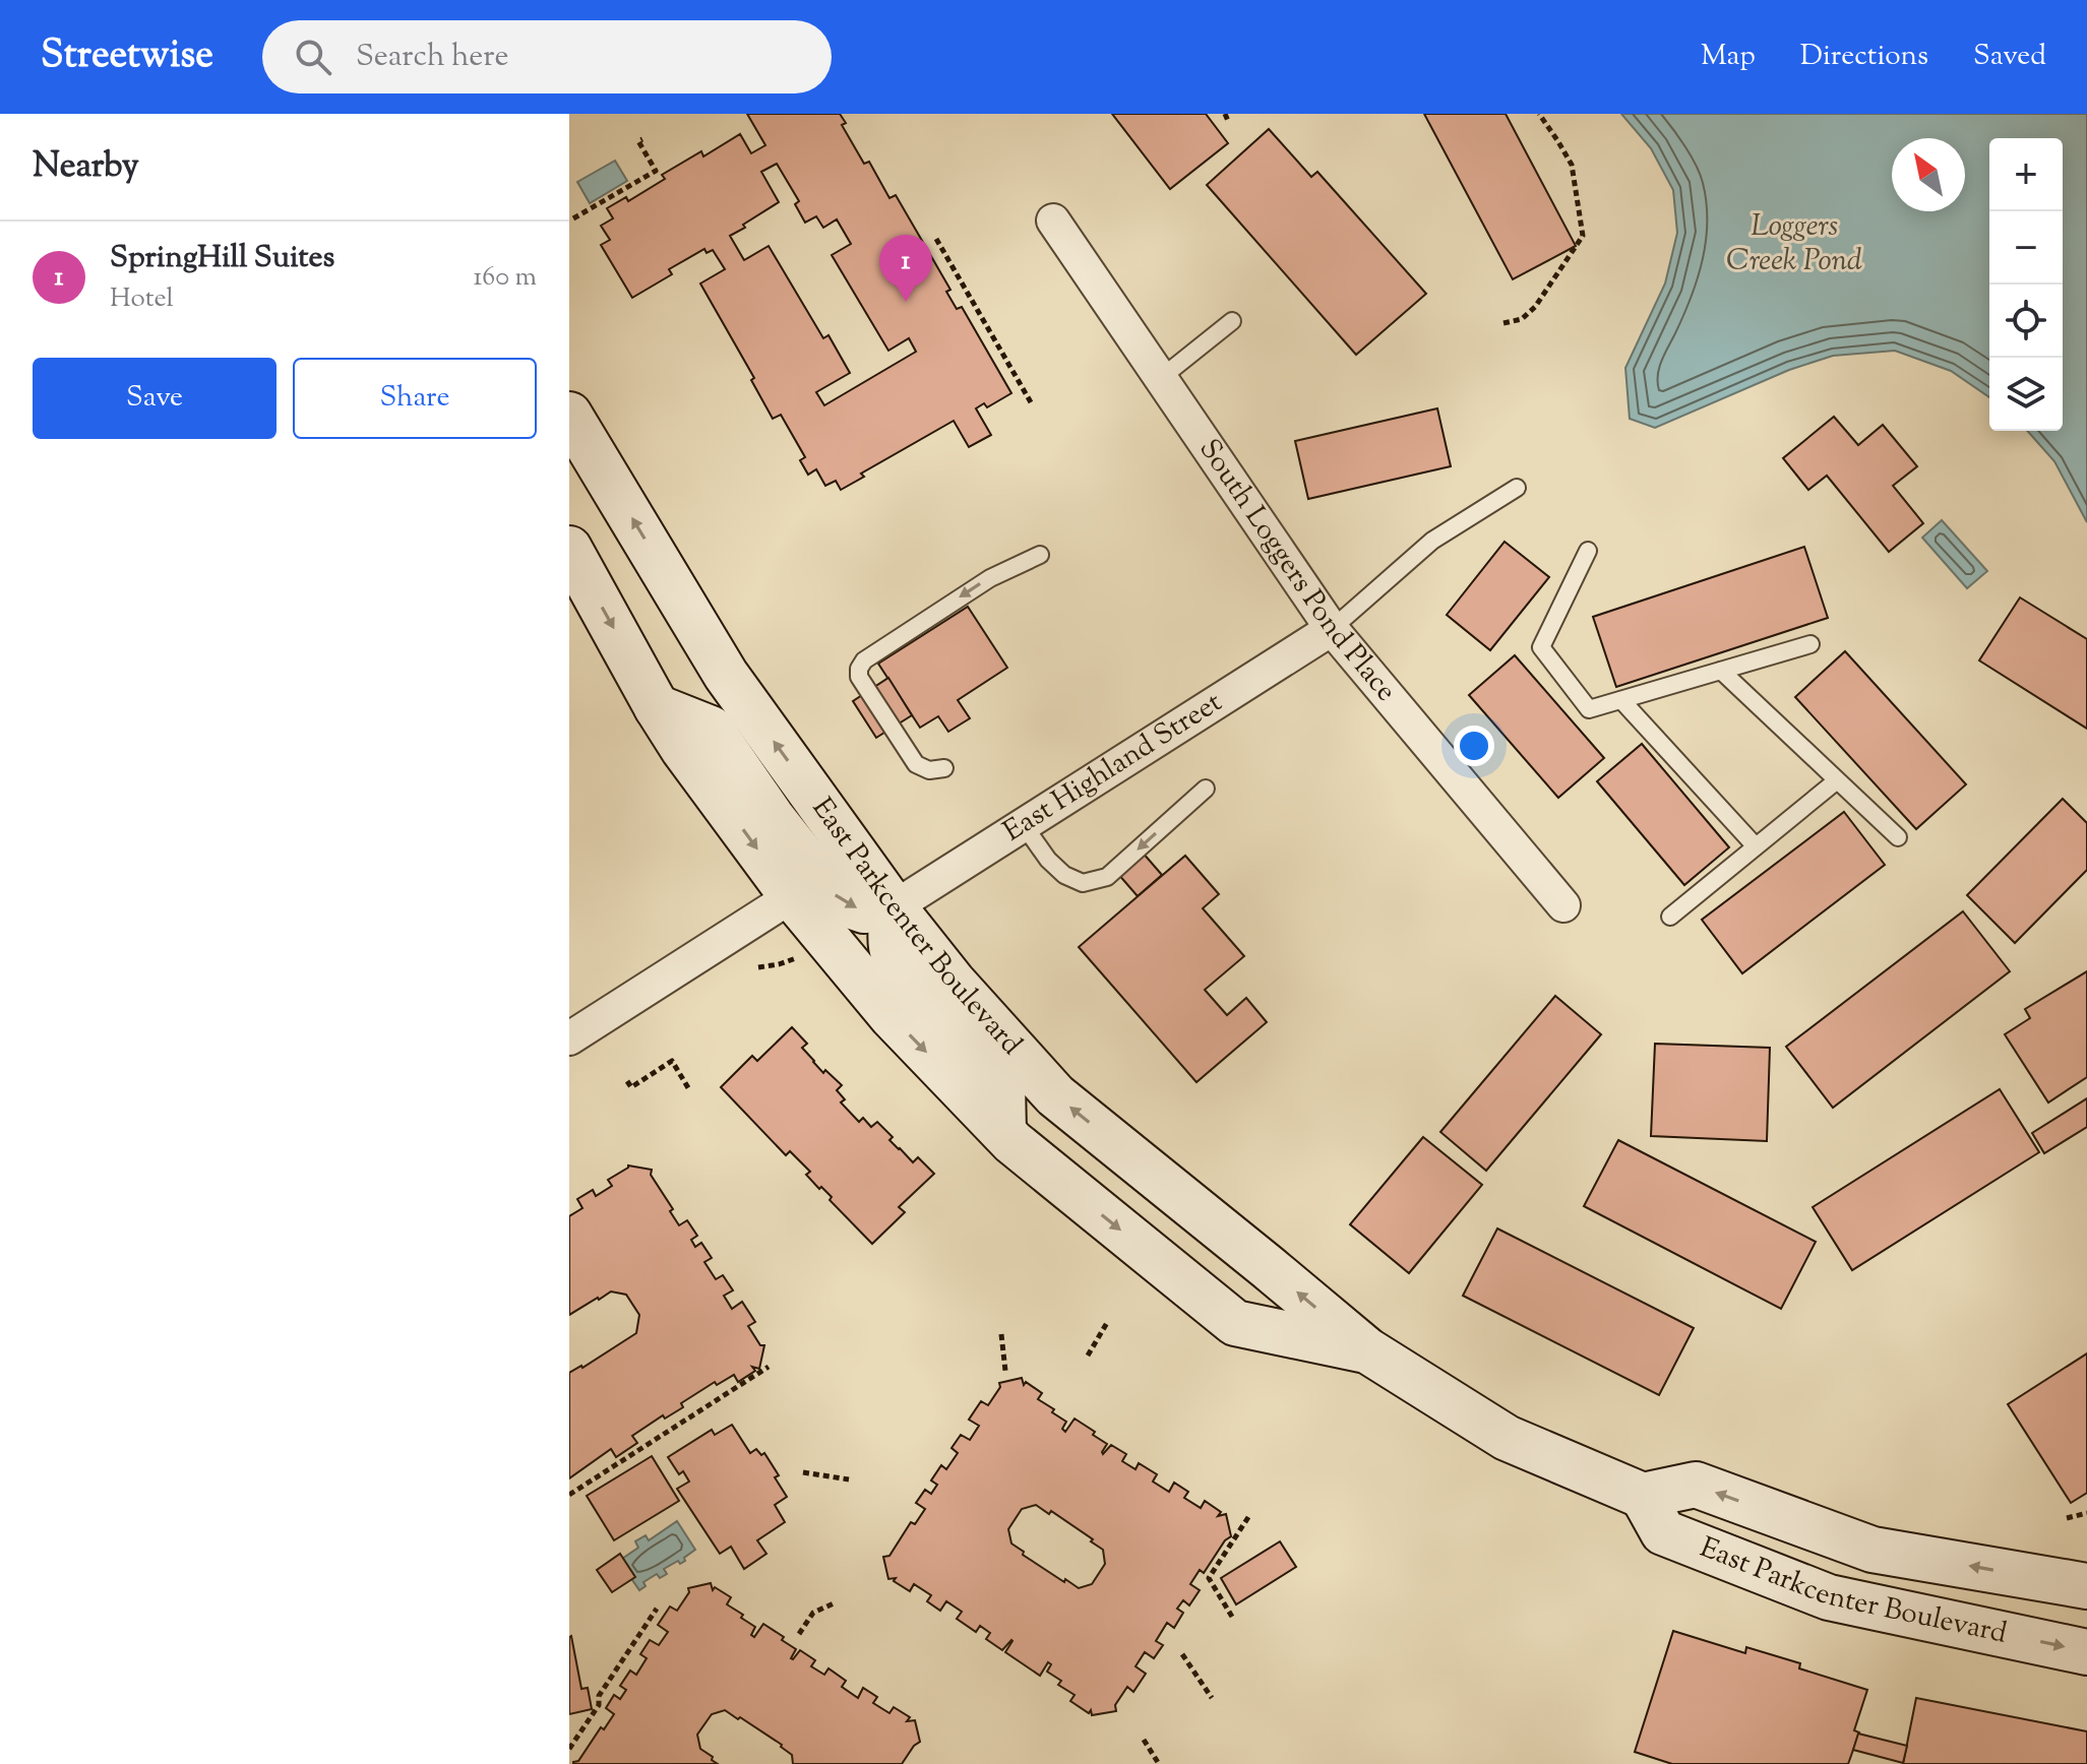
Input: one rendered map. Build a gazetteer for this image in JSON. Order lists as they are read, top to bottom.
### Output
{
  "streets": {
    "main road": ["East Parkcenter Boulevard"],
    "street": ["South Loggers Pond Place", "East Highland Street"]
  },
  "crossings": [
    ["South Loggers Pond Place", "East Highland Street"],
    ["East Highland Street", "East Parkcenter Boulevard"]
  ],
  "water": ["Loggers Creek Pond"],
  "north": "top left",
  "page": {
    "header": "Streetwise",
    "search": "Search here",
    "nav": ["Map", "Directions", "Saved"],
    "heading": "Nearby",
    "map_buttons": ["+", "−"],
    "list": [
      {
        "mark": "1",
        "name": "SpringHill Suites",
        "note": "Hotel",
        "value": "160 m"
      }
    ],
    "pins": "1",
    "buttons": ["Save", "Share"]
  }
}
